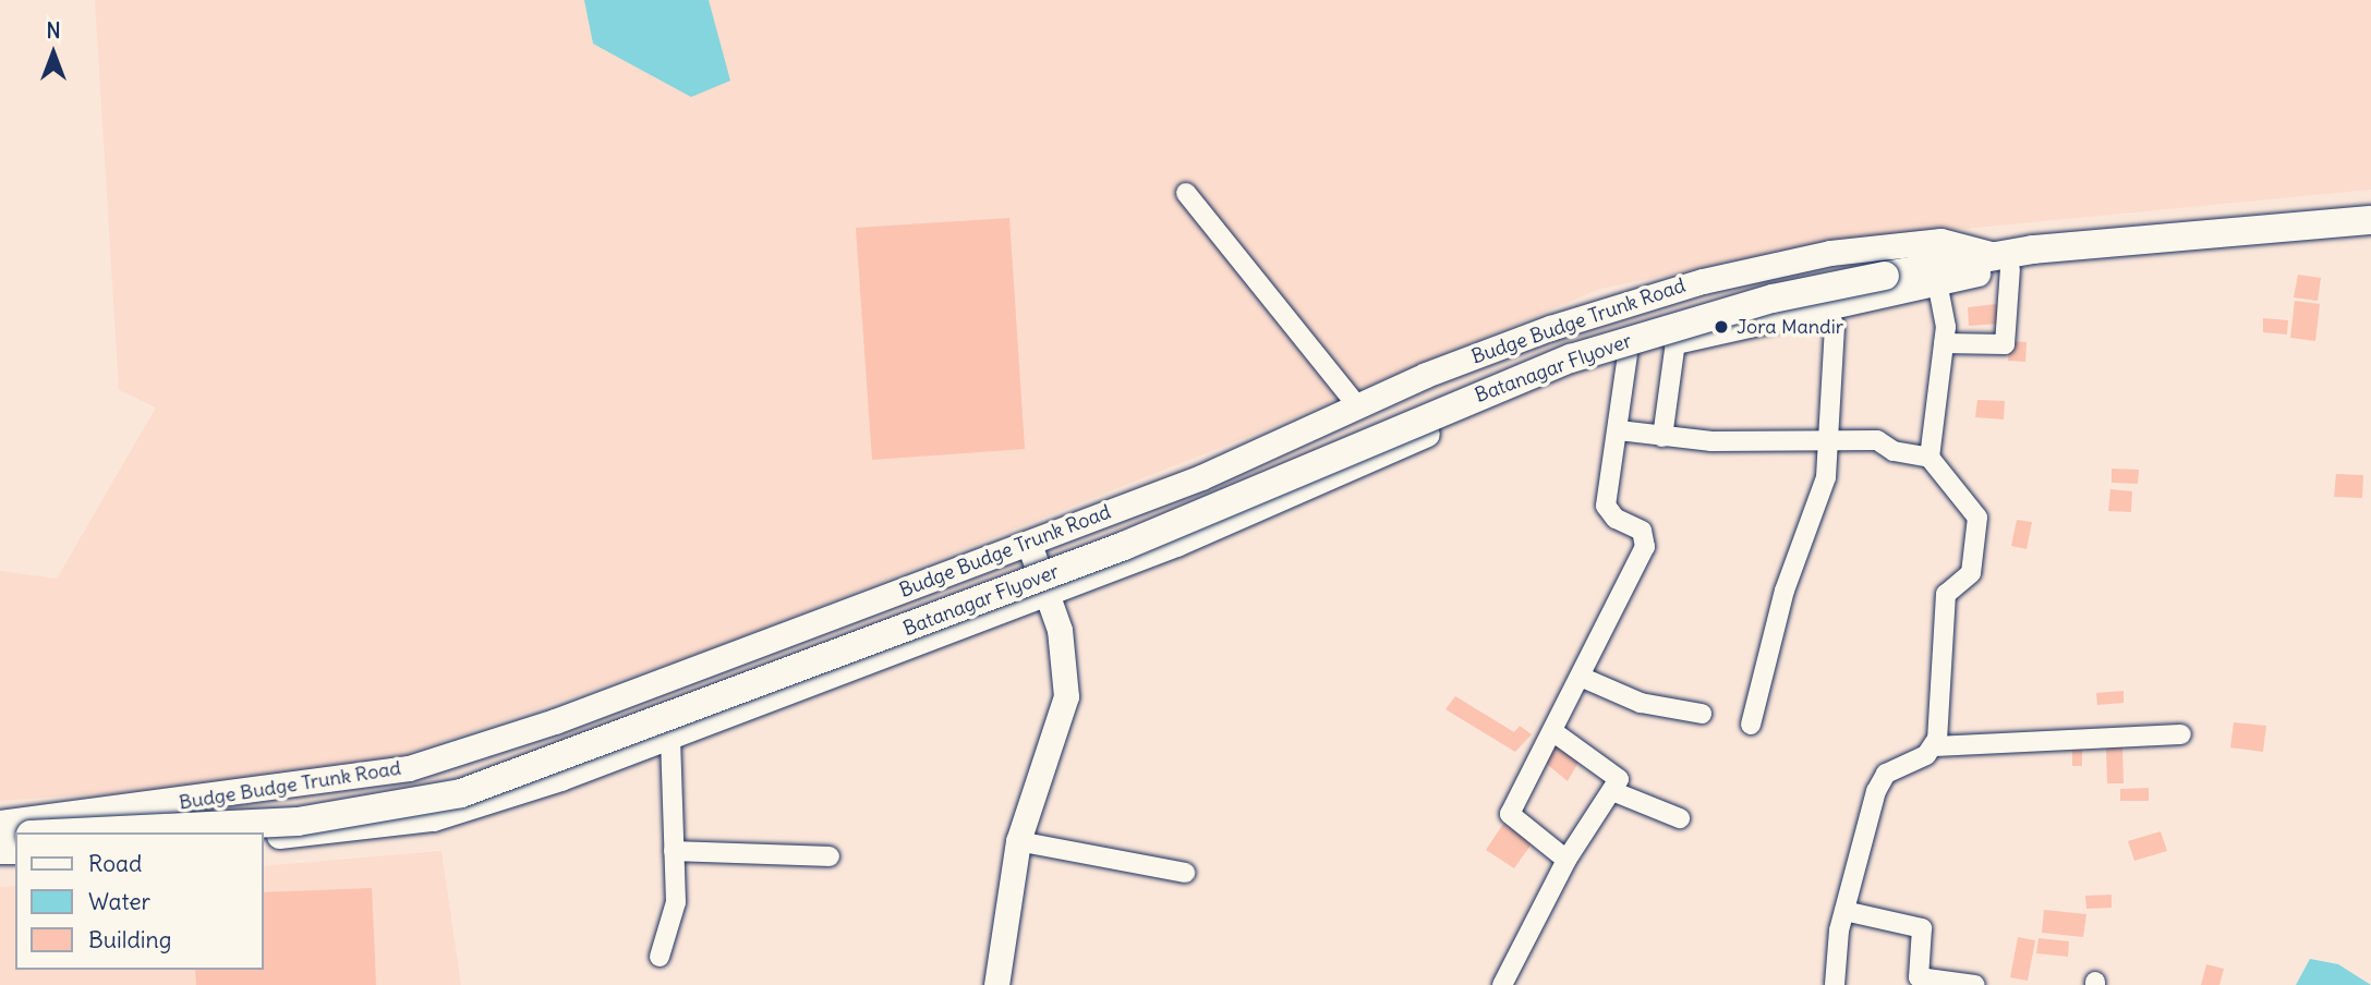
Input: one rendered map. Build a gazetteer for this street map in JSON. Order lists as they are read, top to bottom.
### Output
{
  "streets": {
    "main road": ["Batanagar Flyover"],
    "street": ["Budge Budge Trunk Road"]
  },
  "crossings": [
    ["Budge Budge Trunk Road", "Batanagar Flyover"]
  ],
  "places": ["Jora Mandir"],
  "legend": ["Road", "Water", "Building"],
  "north": "top"
}
